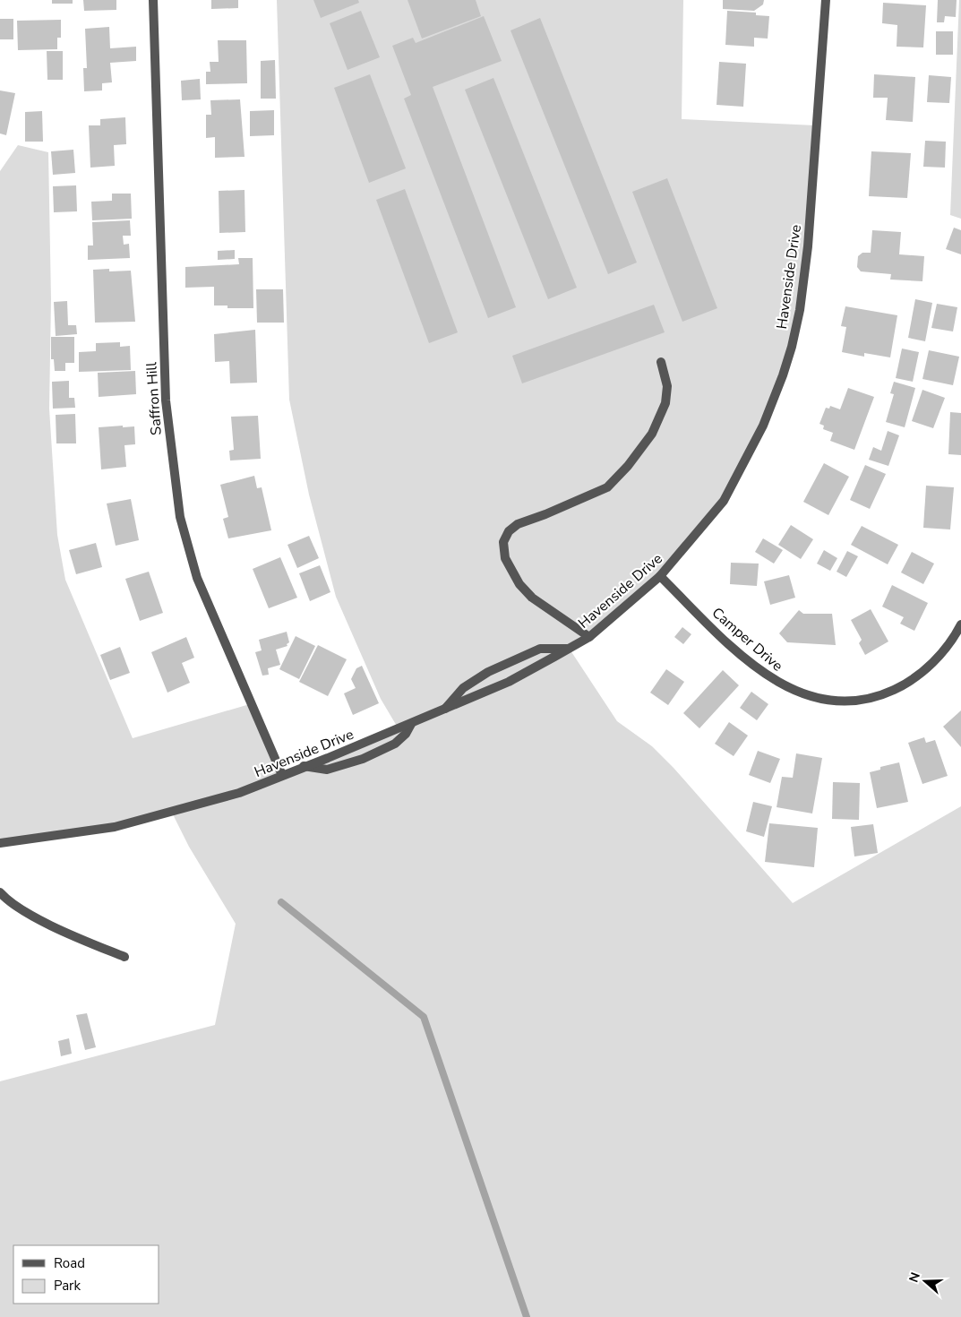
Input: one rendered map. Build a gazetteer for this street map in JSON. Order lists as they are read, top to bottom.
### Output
{
  "streets": {
    "street": ["Havenside Drive", "Saffron Hill", "Camper Drive"]
  },
  "crossings": [
    ["Havenside Drive", "Saffron Hill"],
    ["Havenside Drive", "Camper Drive"]
  ],
  "legend": ["Road", "Park"],
  "north": "left"
}
